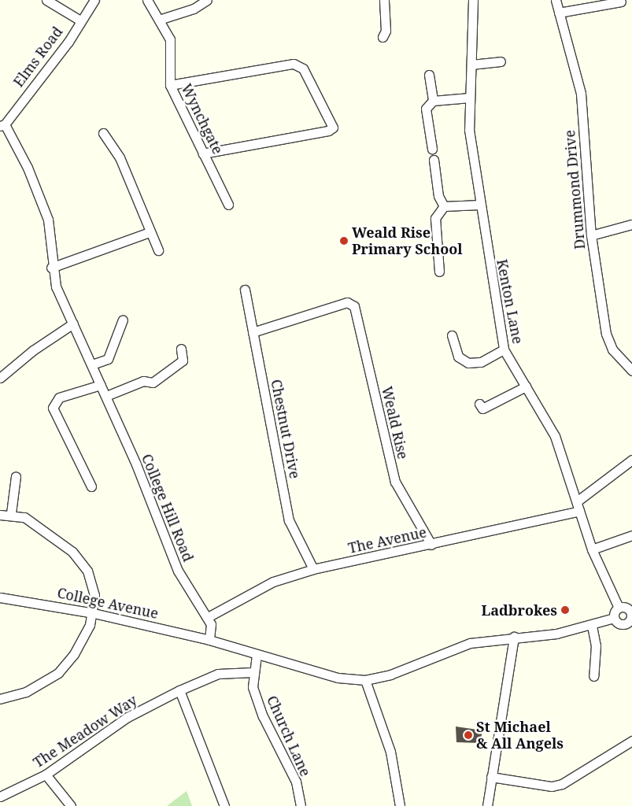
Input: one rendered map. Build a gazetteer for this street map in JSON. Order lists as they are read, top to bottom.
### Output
{
  "streets": {
    "street": [
      "Elms Road",
      "Wynchgate",
      "Drummond Drive",
      "Kenton Lane",
      "Weald Rise",
      "Chestnut Drive",
      "College Hill Road",
      "The Avenue",
      "College Avenue",
      "The Meadow Way",
      "Church Lane"
    ]
  },
  "crossings": [
    ["Elms Road", "College Hill Road"],
    ["Kenton Lane", "The Avenue"],
    ["Weald Rise", "Chestnut Drive"],
    ["Weald Rise", "The Avenue"],
    ["Chestnut Drive", "The Avenue"],
    ["College Hill Road", "The Avenue"],
    ["College Hill Road", "College Avenue"],
    ["The Meadow Way", "Church Lane"]
  ],
  "places": ["Weald Rise Primary School", "Ladbrokes", "St Michael & All Angels"]
}
